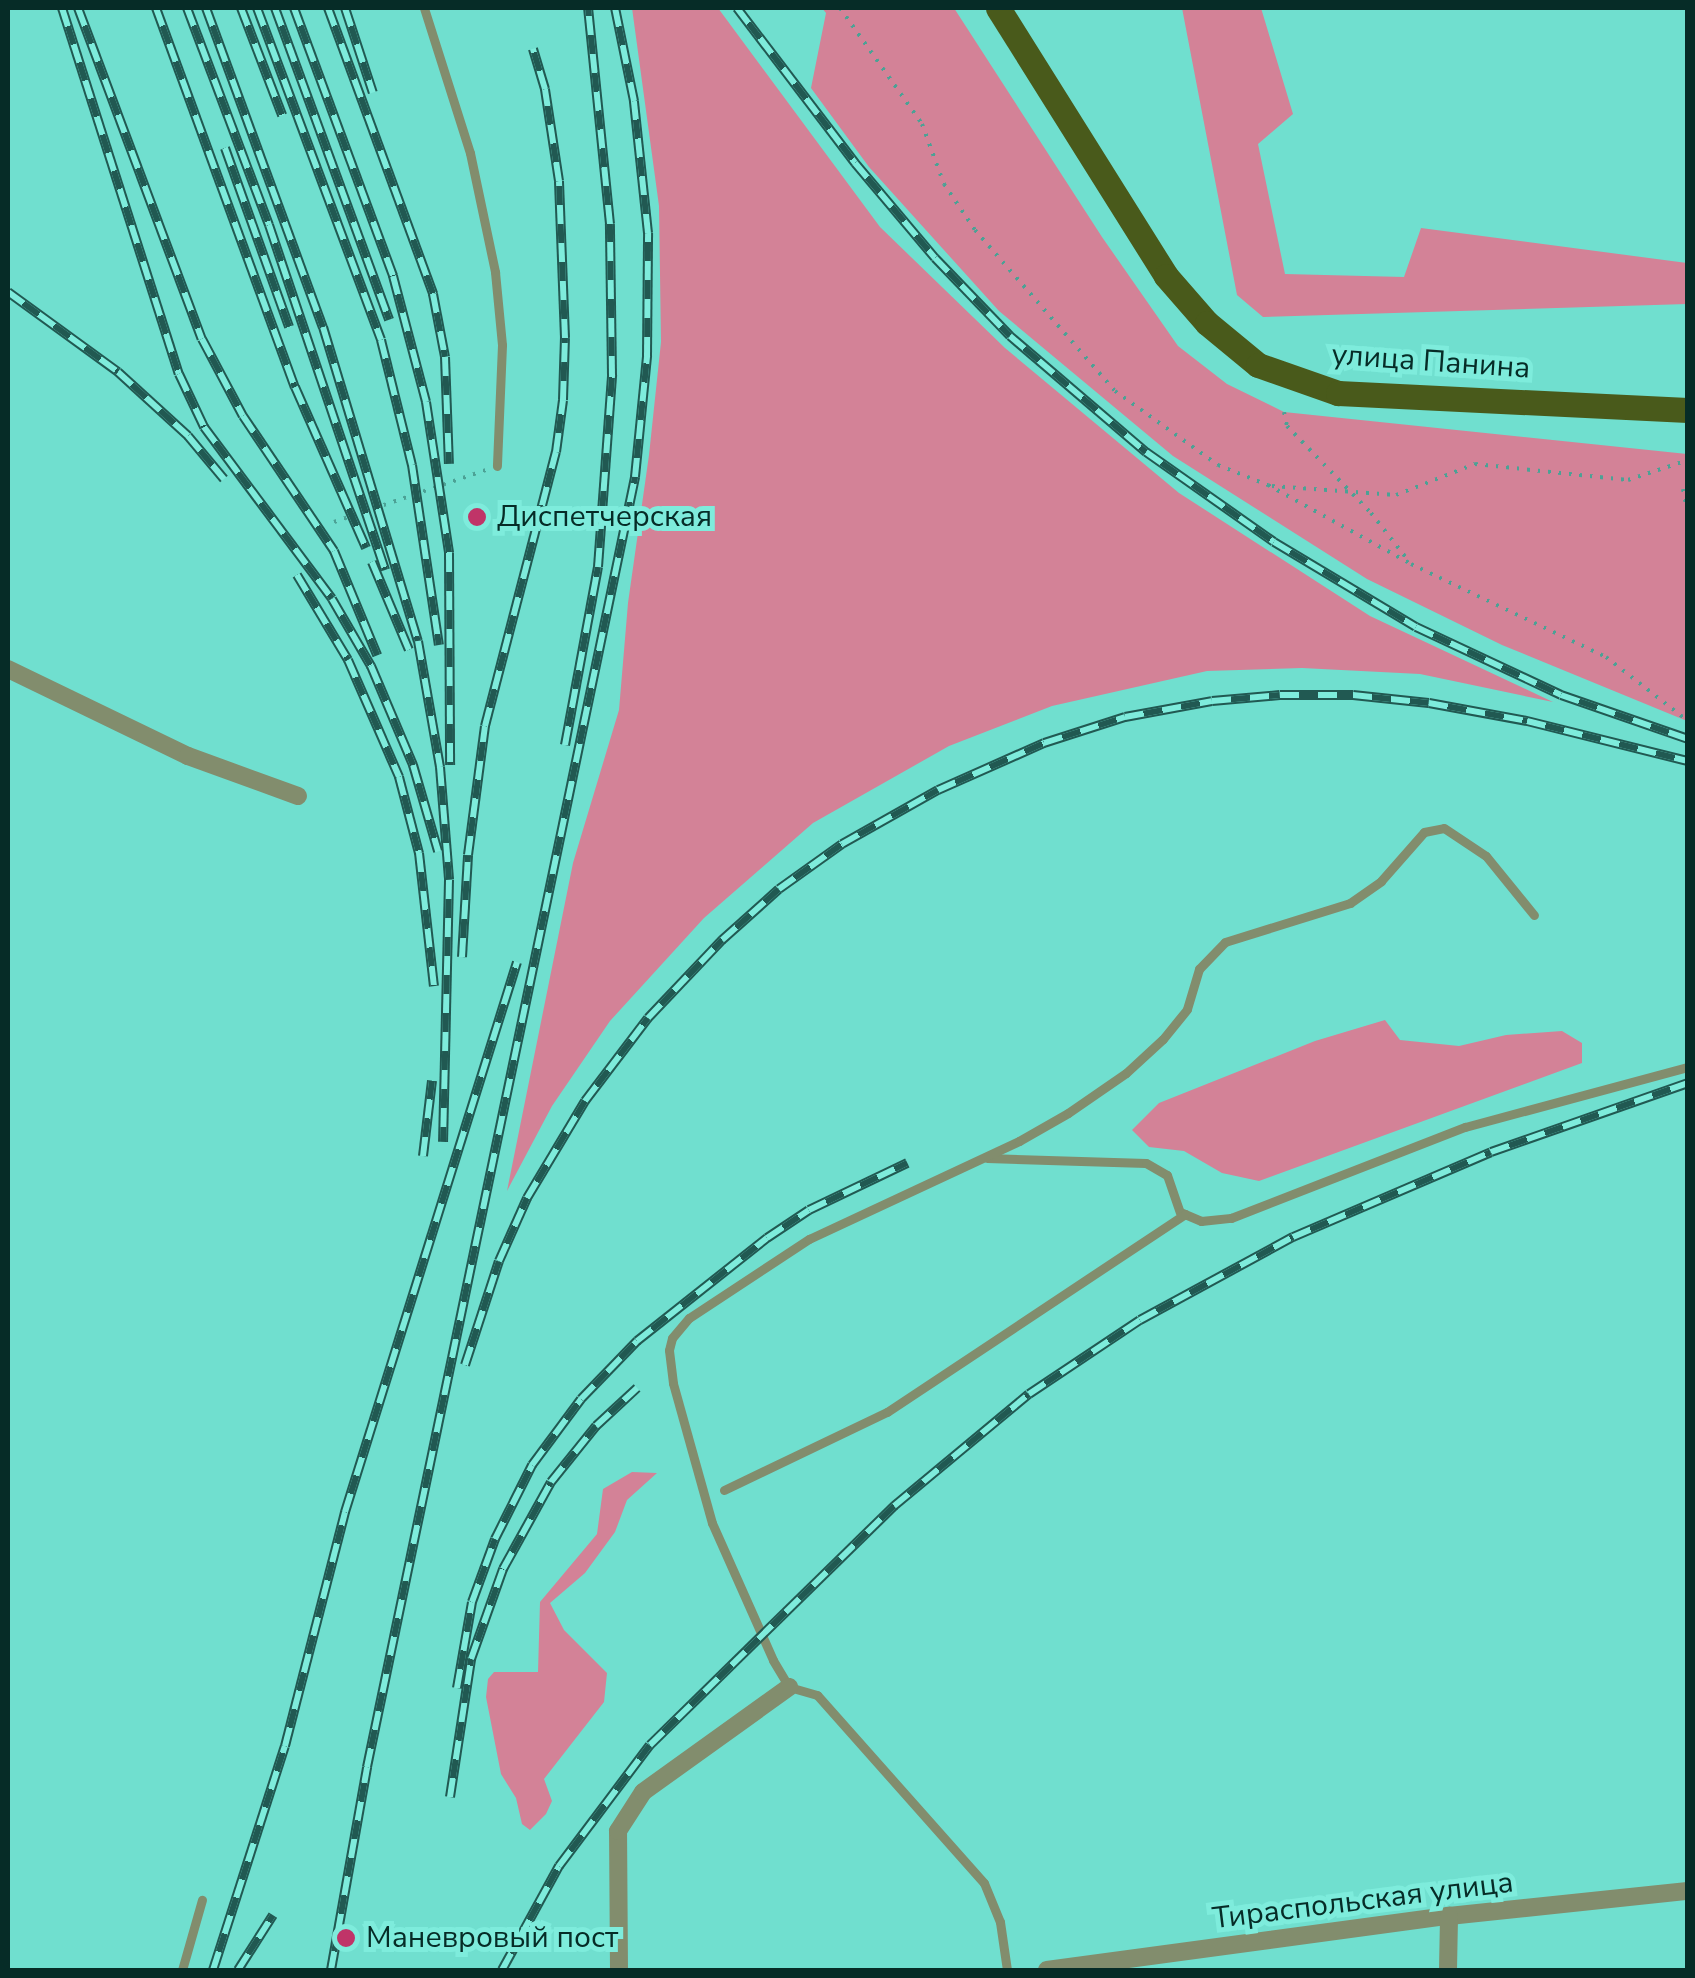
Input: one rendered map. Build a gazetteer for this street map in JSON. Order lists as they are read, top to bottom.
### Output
{
  "streets": {
    "main road": ["улица Панина"],
    "street": ["Тираспольская улица"]
  },
  "places": ["Диспетчерская", "Маневровый пост"]
}
